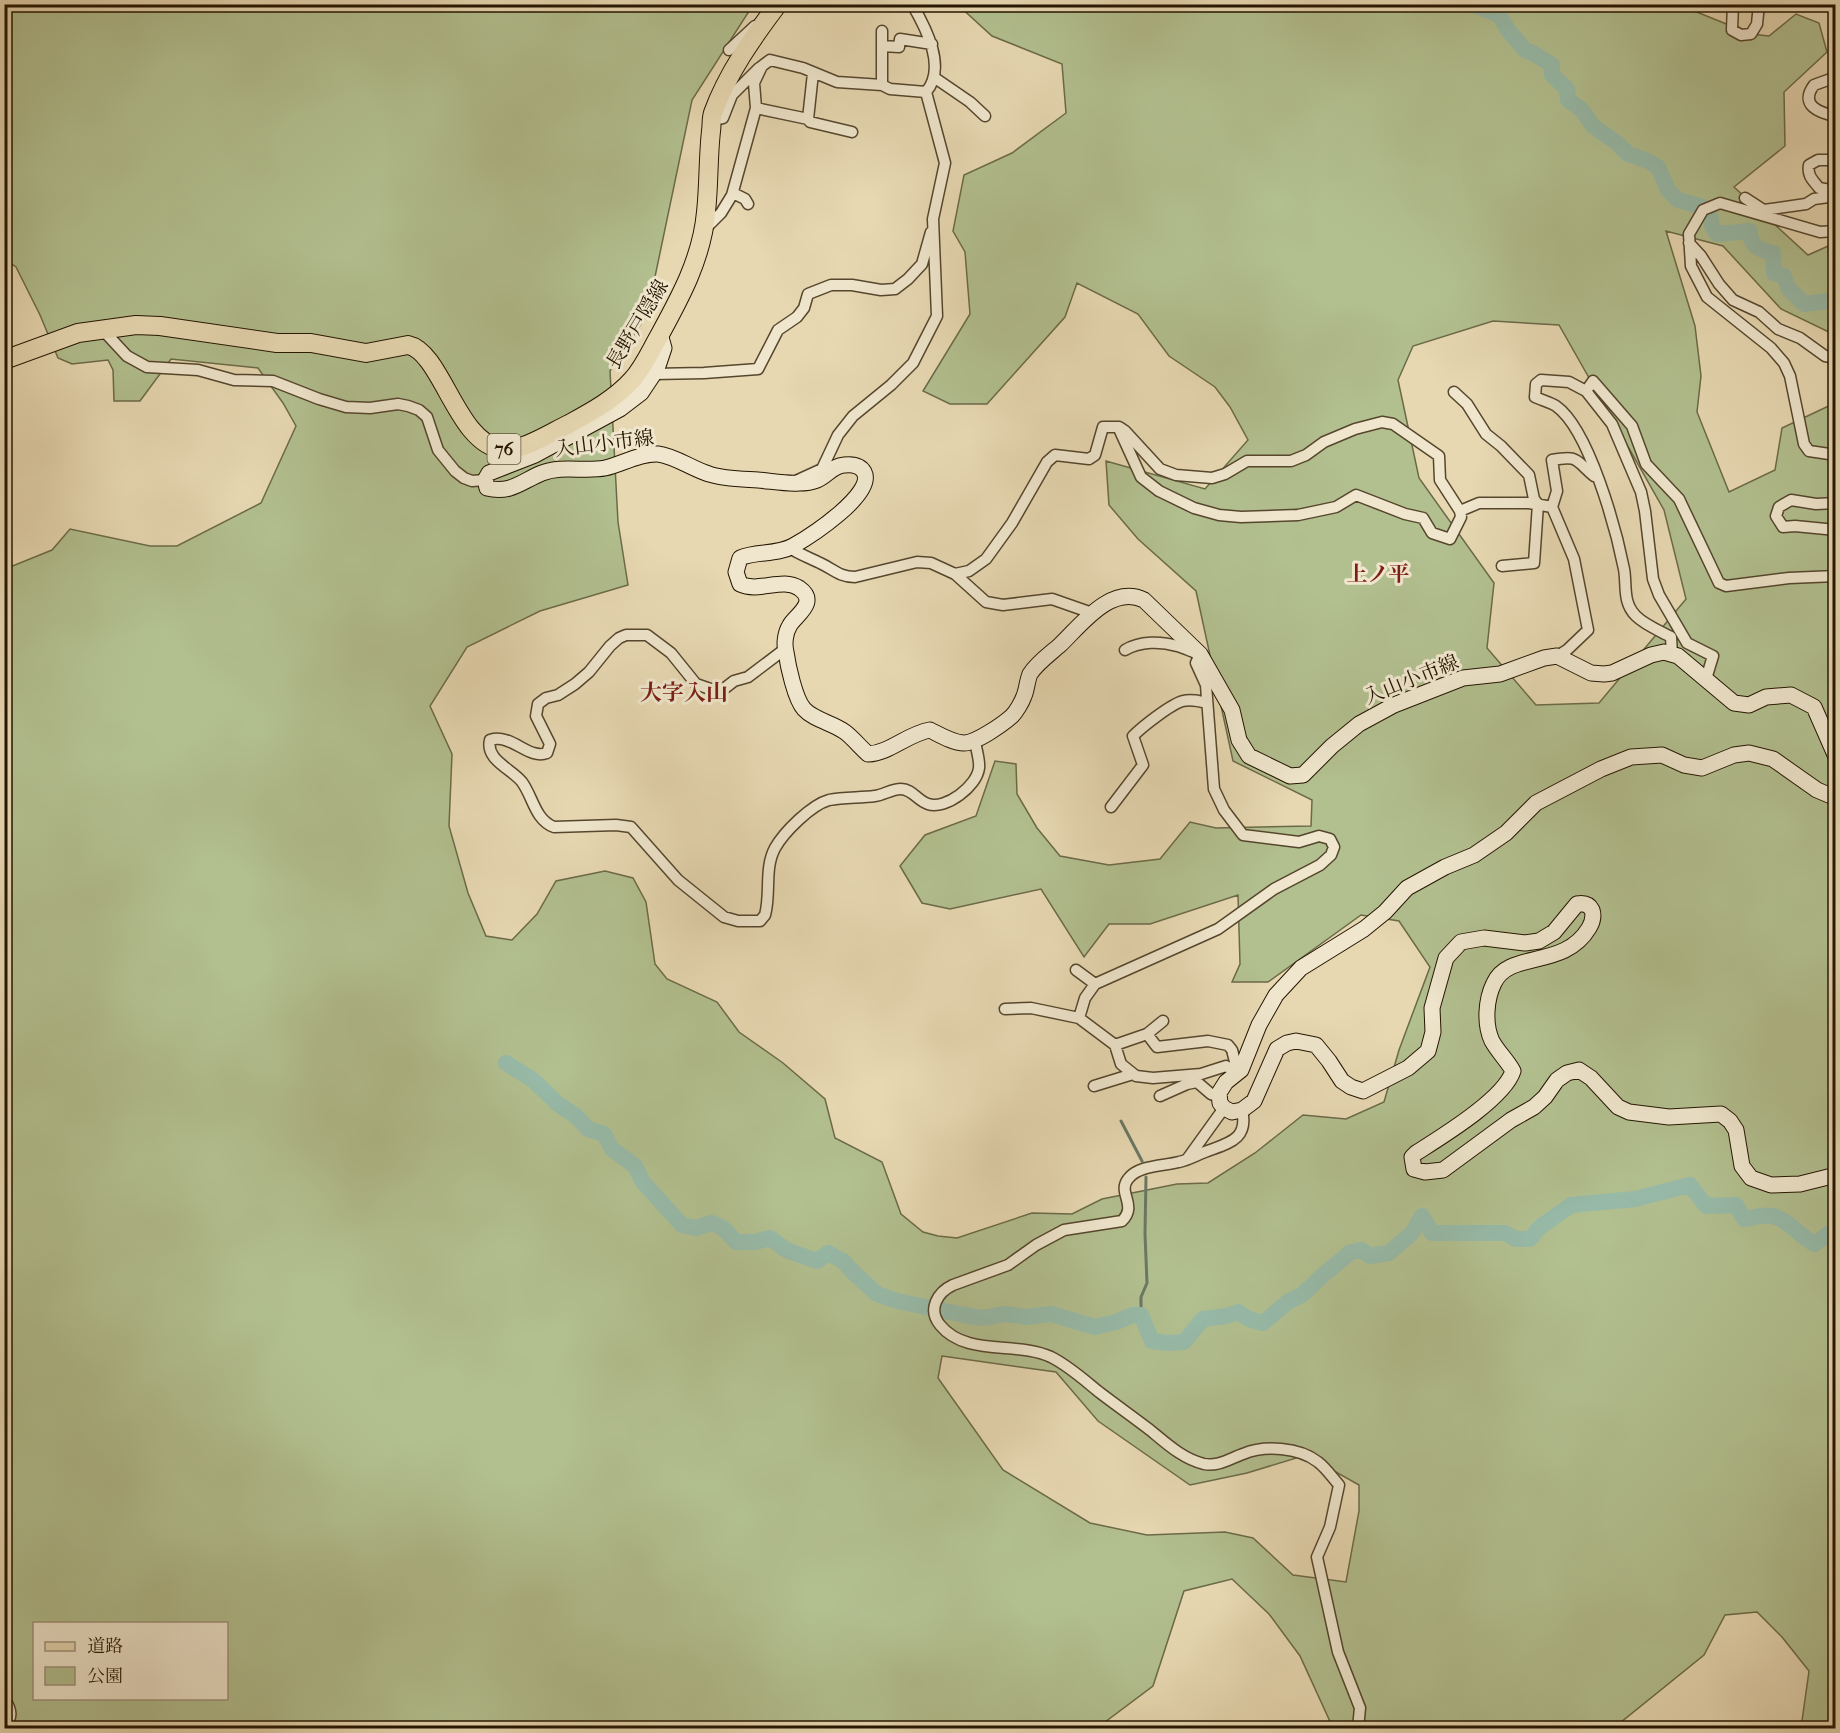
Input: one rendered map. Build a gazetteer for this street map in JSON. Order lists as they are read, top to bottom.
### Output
{
  "streets": {
    "main road": ["長野戸隠線", "入山小市線", "76"]
  },
  "crossings": [
    ["長野戸隠線", "入山小市線"]
  ],
  "districts": ["上ノ平", "大字入山"],
  "legend": ["道路", "公園"]
}
